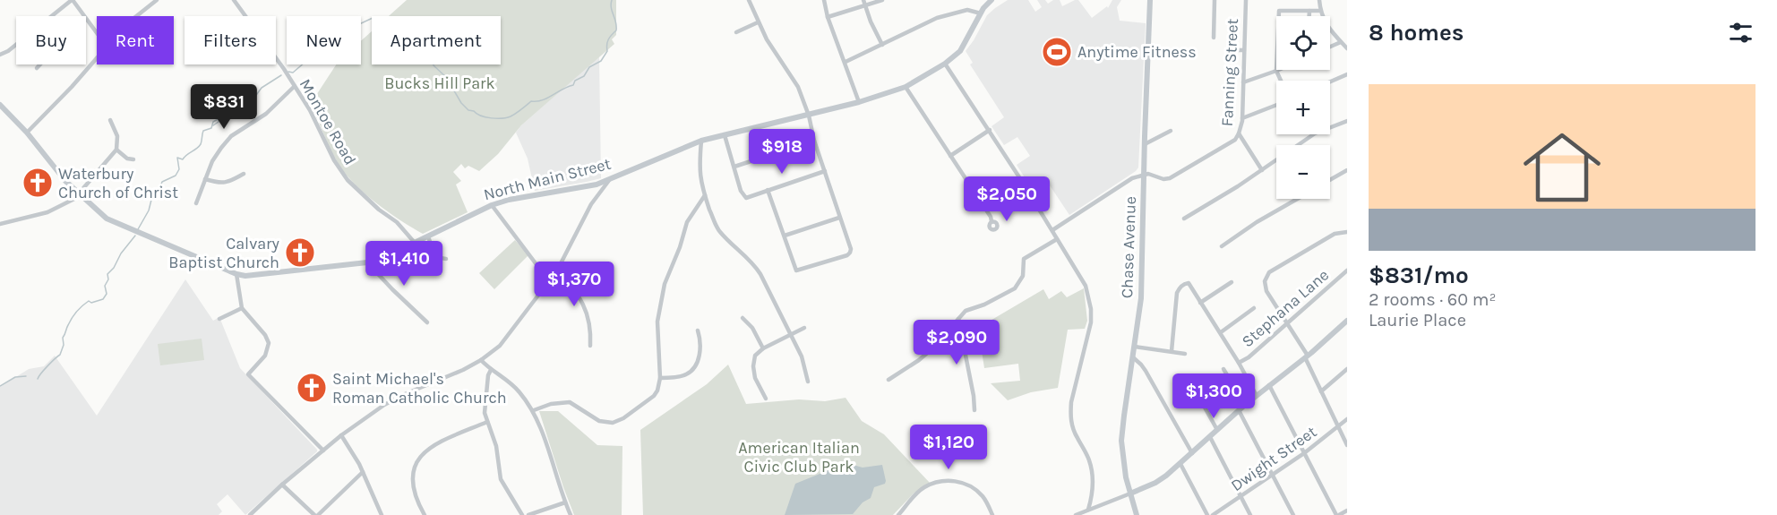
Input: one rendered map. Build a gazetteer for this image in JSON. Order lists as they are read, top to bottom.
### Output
{
  "streets": {
    "main road": ["North Main Street", "Chase Avenue"],
    "street": [
      "Fanning Street",
      "Montoe Road",
      "Stephana Lane",
      "Dwight Street"
    ]
  },
  "crossings": [
    ["Fanning Street", "Chase Avenue"],
    ["Montoe Road", "North Main Street"]
  ],
  "parks": ["Bucks Hill Park", "American Italian Civic Club Park"],
  "places": {
    "sports": ["Anytime Fitness"],
    "church": ["Waterbury Church of Christ", "Calvary Baptist Church", "Saint Michael's Roman Catholic Church"]
  },
  "page": {
    "heading": "8 homes",
    "map_buttons": ["+", "−"],
    "chip": [
      "Buy",
      "Rent",
      "Filters",
      "New",
      "Apartment"
    ],
    "list": [
      {
        "name": "$831/mo",
        "note": "2 rooms · 60 m² · Laurie Place"
      }
    ],
    "price": [
      "$831",
      "$918",
      "$2,050",
      "$1,410",
      "$1,370",
      "$2,090",
      "$1,300",
      "$1,120"
    ]
  }
}
